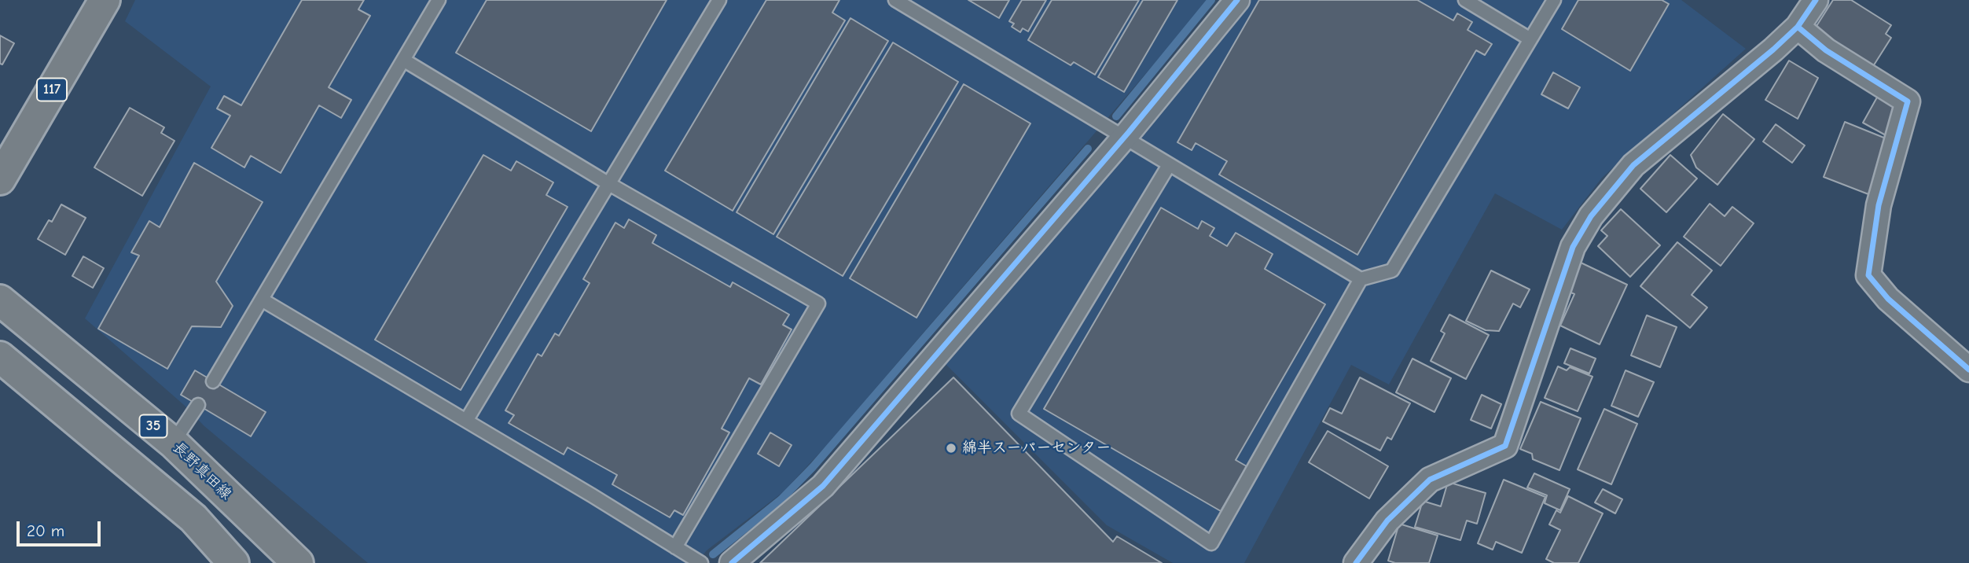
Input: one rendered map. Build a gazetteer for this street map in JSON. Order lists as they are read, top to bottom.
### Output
{
  "streets": {
    "main road": ["117", "35", "長野真田線"]
  },
  "places": ["綿半スーパーセンター"],
  "scale_bar": "20 m"
}
